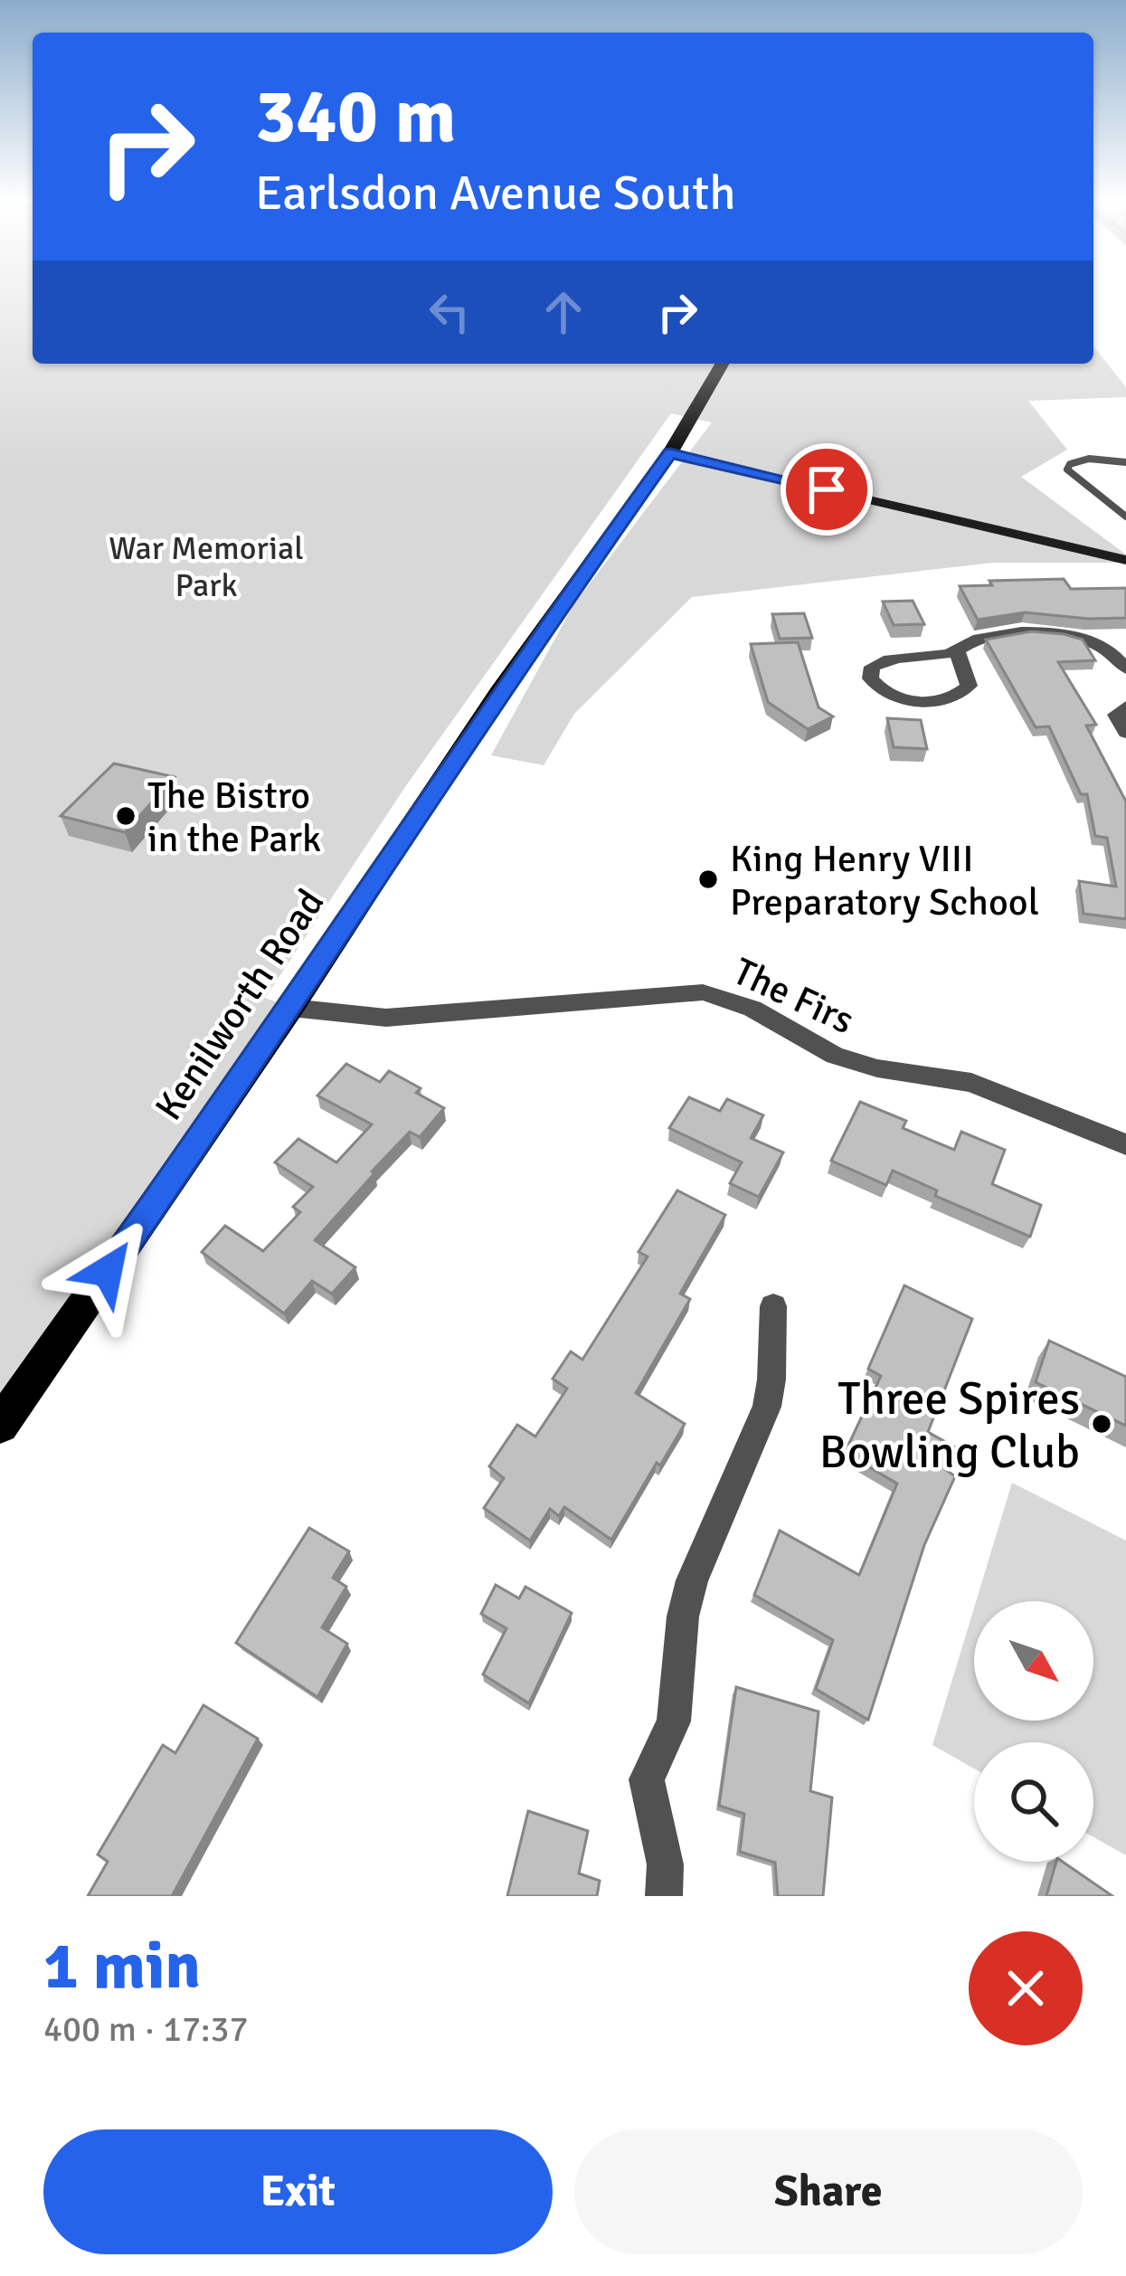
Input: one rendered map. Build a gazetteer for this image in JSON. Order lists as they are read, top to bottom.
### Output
{
  "streets": {
    "main road": ["Kenilworth Road"],
    "street": ["The Firs"]
  },
  "crossings": [
    ["The Firs", "Kenilworth Road"]
  ],
  "parks": ["War Memorial Park"],
  "places": ["The Bistro in the Park", "King Henry VIII Preparatory School", "Three Spires Bowling Club"],
  "north": "bottom right",
  "page": {
    "turn": ["340 m", "Earlsdon Avenue South"],
    "heading": ["1 min", "400 m · 17:37"],
    "buttons": ["Exit", "Share"]
  }
}
